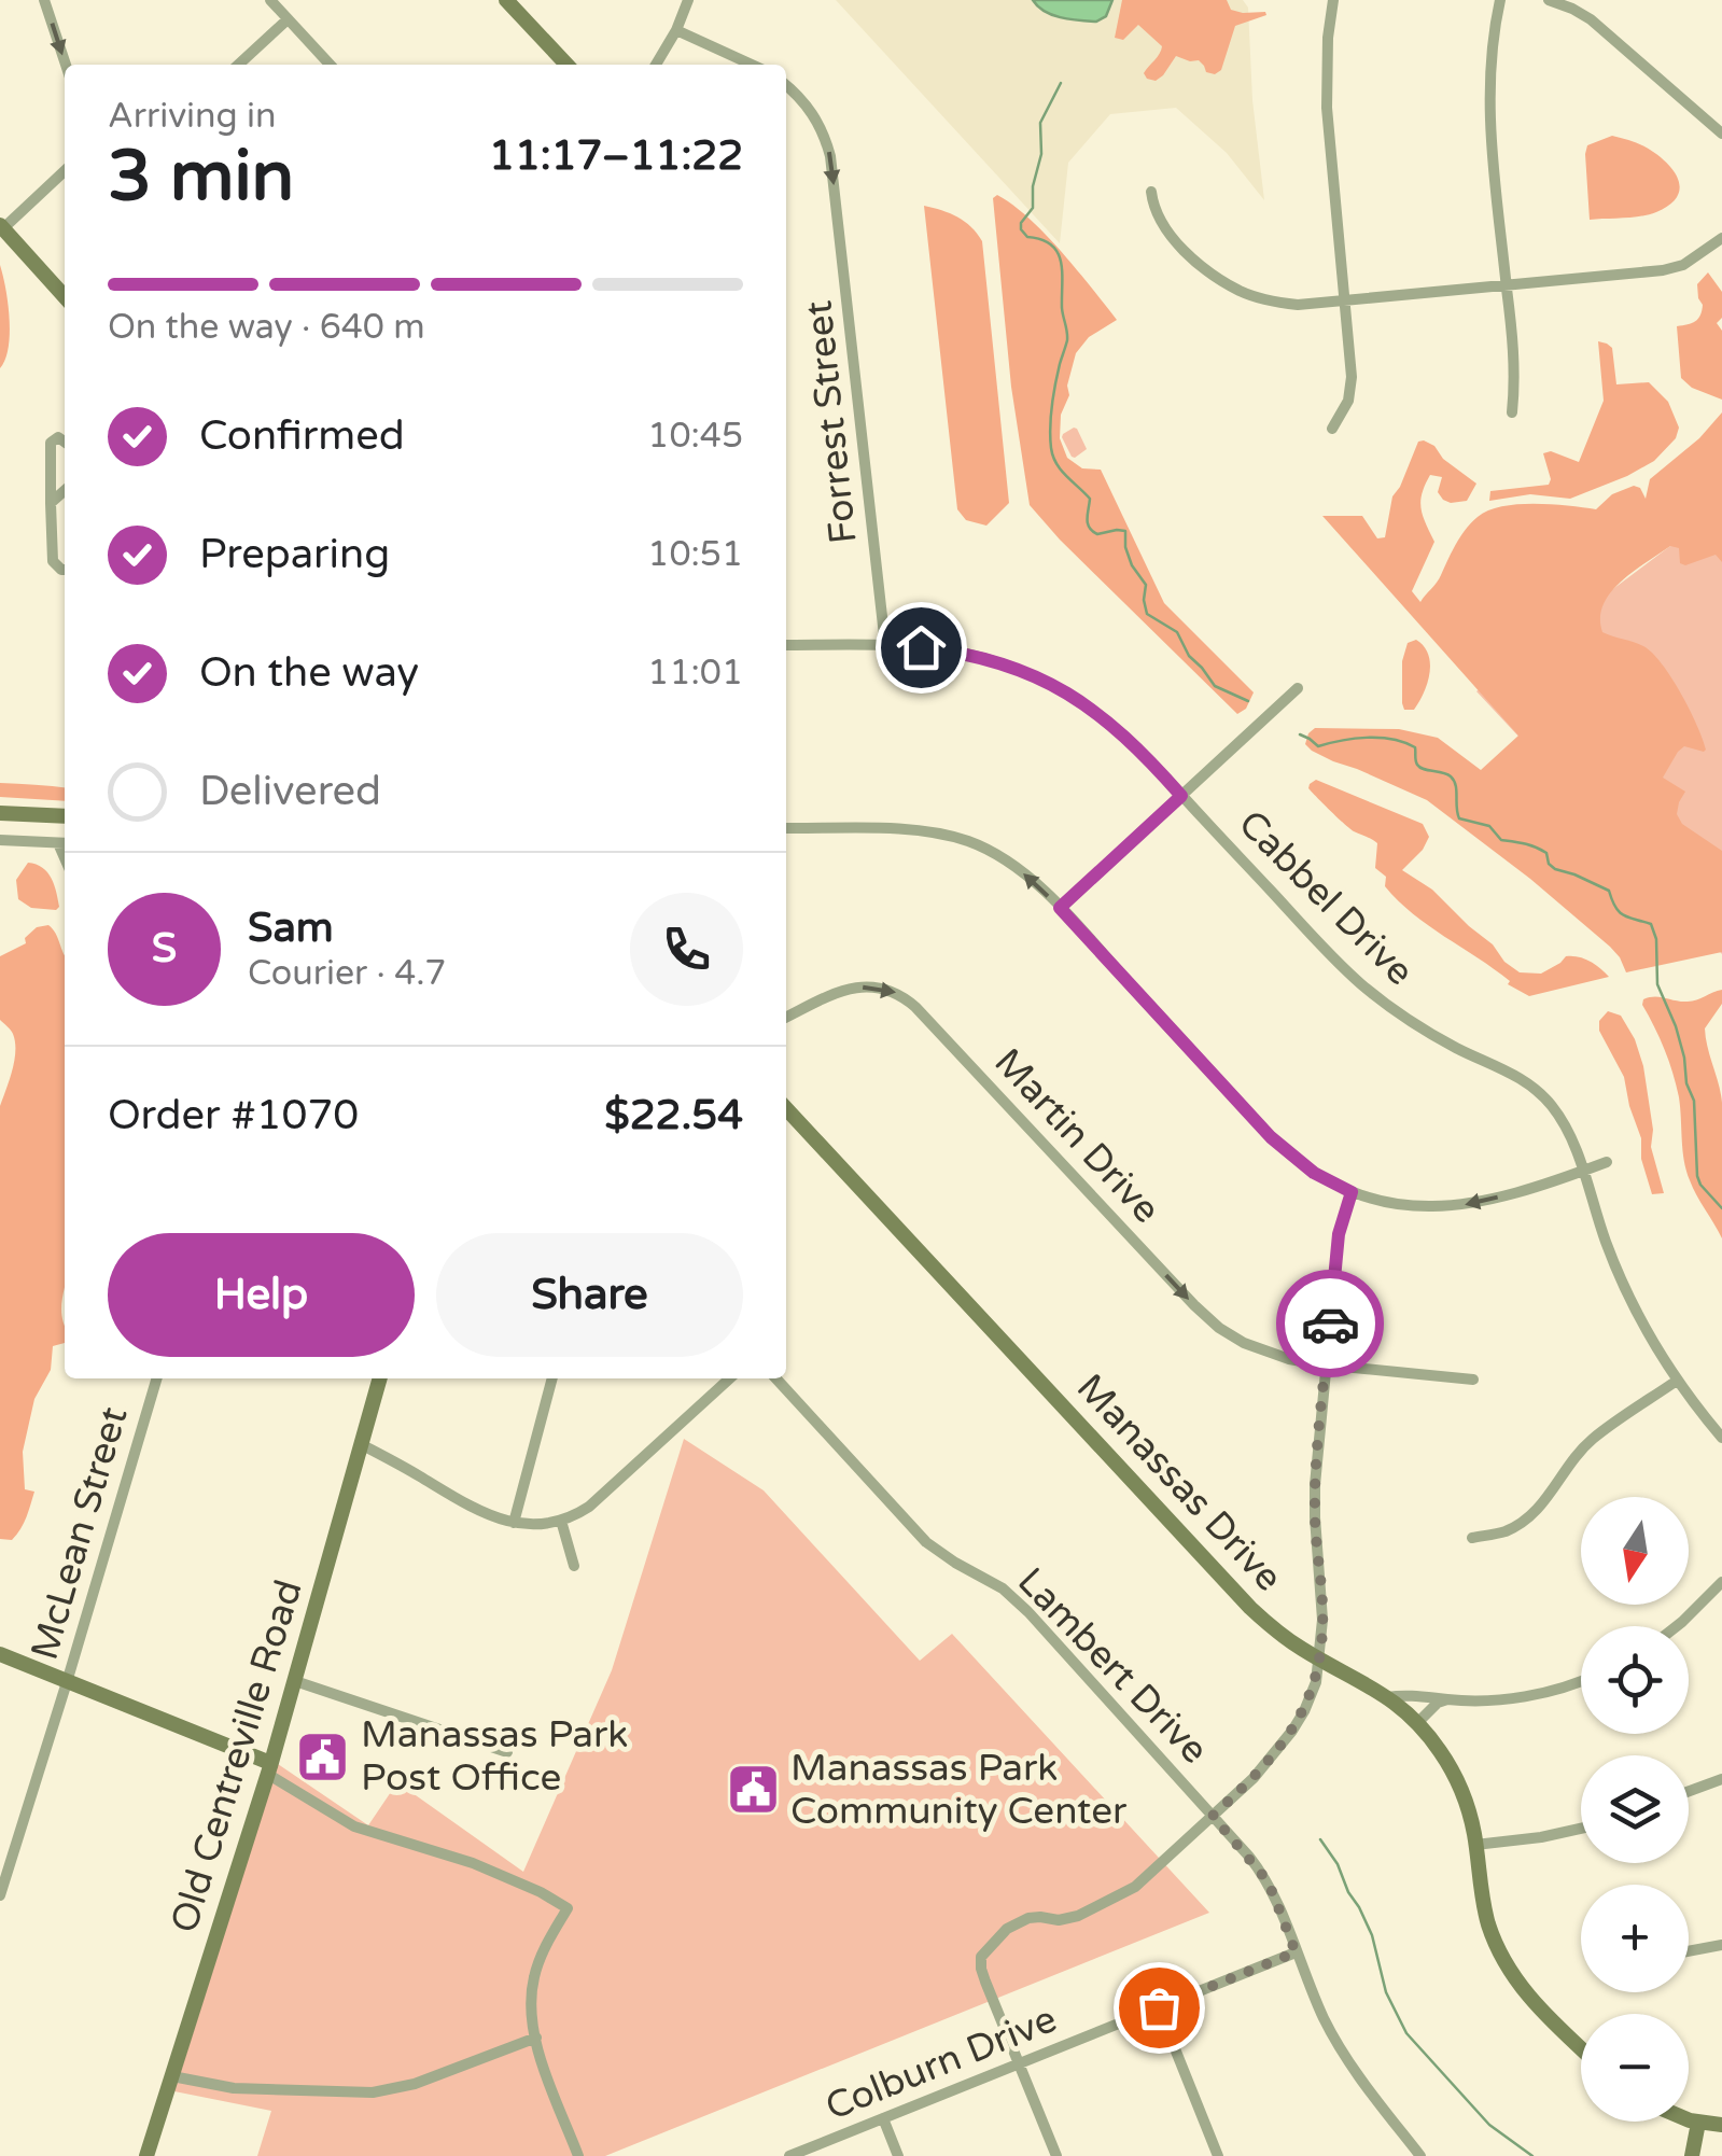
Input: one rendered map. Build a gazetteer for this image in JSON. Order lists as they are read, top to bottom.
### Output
{
  "streets": {
    "main road": ["Manassas Drive", "Old Centreville Road"],
    "street": [
      "Forrest Street",
      "Cabbel Drive",
      "Martin Drive",
      "McLean Street",
      "Lambert Drive",
      "Colburn Drive"
    ]
  },
  "crossings": [
    ["Forrest Street", "Cabbel Drive"],
    ["Lambert Drive", "Colburn Drive"]
  ],
  "one_way": ["Forrest Street", "Martin Drive"],
  "places": {
    "public building": ["Manassas Park Post Office", "Manassas Park Community Center"]
  },
  "north": "bottom",
  "page": {
    "heading": ["3 min", "Arriving in", "11:17–11:22"],
    "panel": [
      "Sam",
      "Courier · 4.7",
      "Order #1070",
      "$22.54"
    ],
    "bar": "On the way · 640 m",
    "list": [
      ["Confirmed", "10:45"],
      ["Preparing", "10:51"],
      ["On the way", "11:01"],
      "Delivered"
    ],
    "round": "S",
    "buttons": ["Help", "Share"],
    "map_buttons": ["+", "−"]
  }
}
